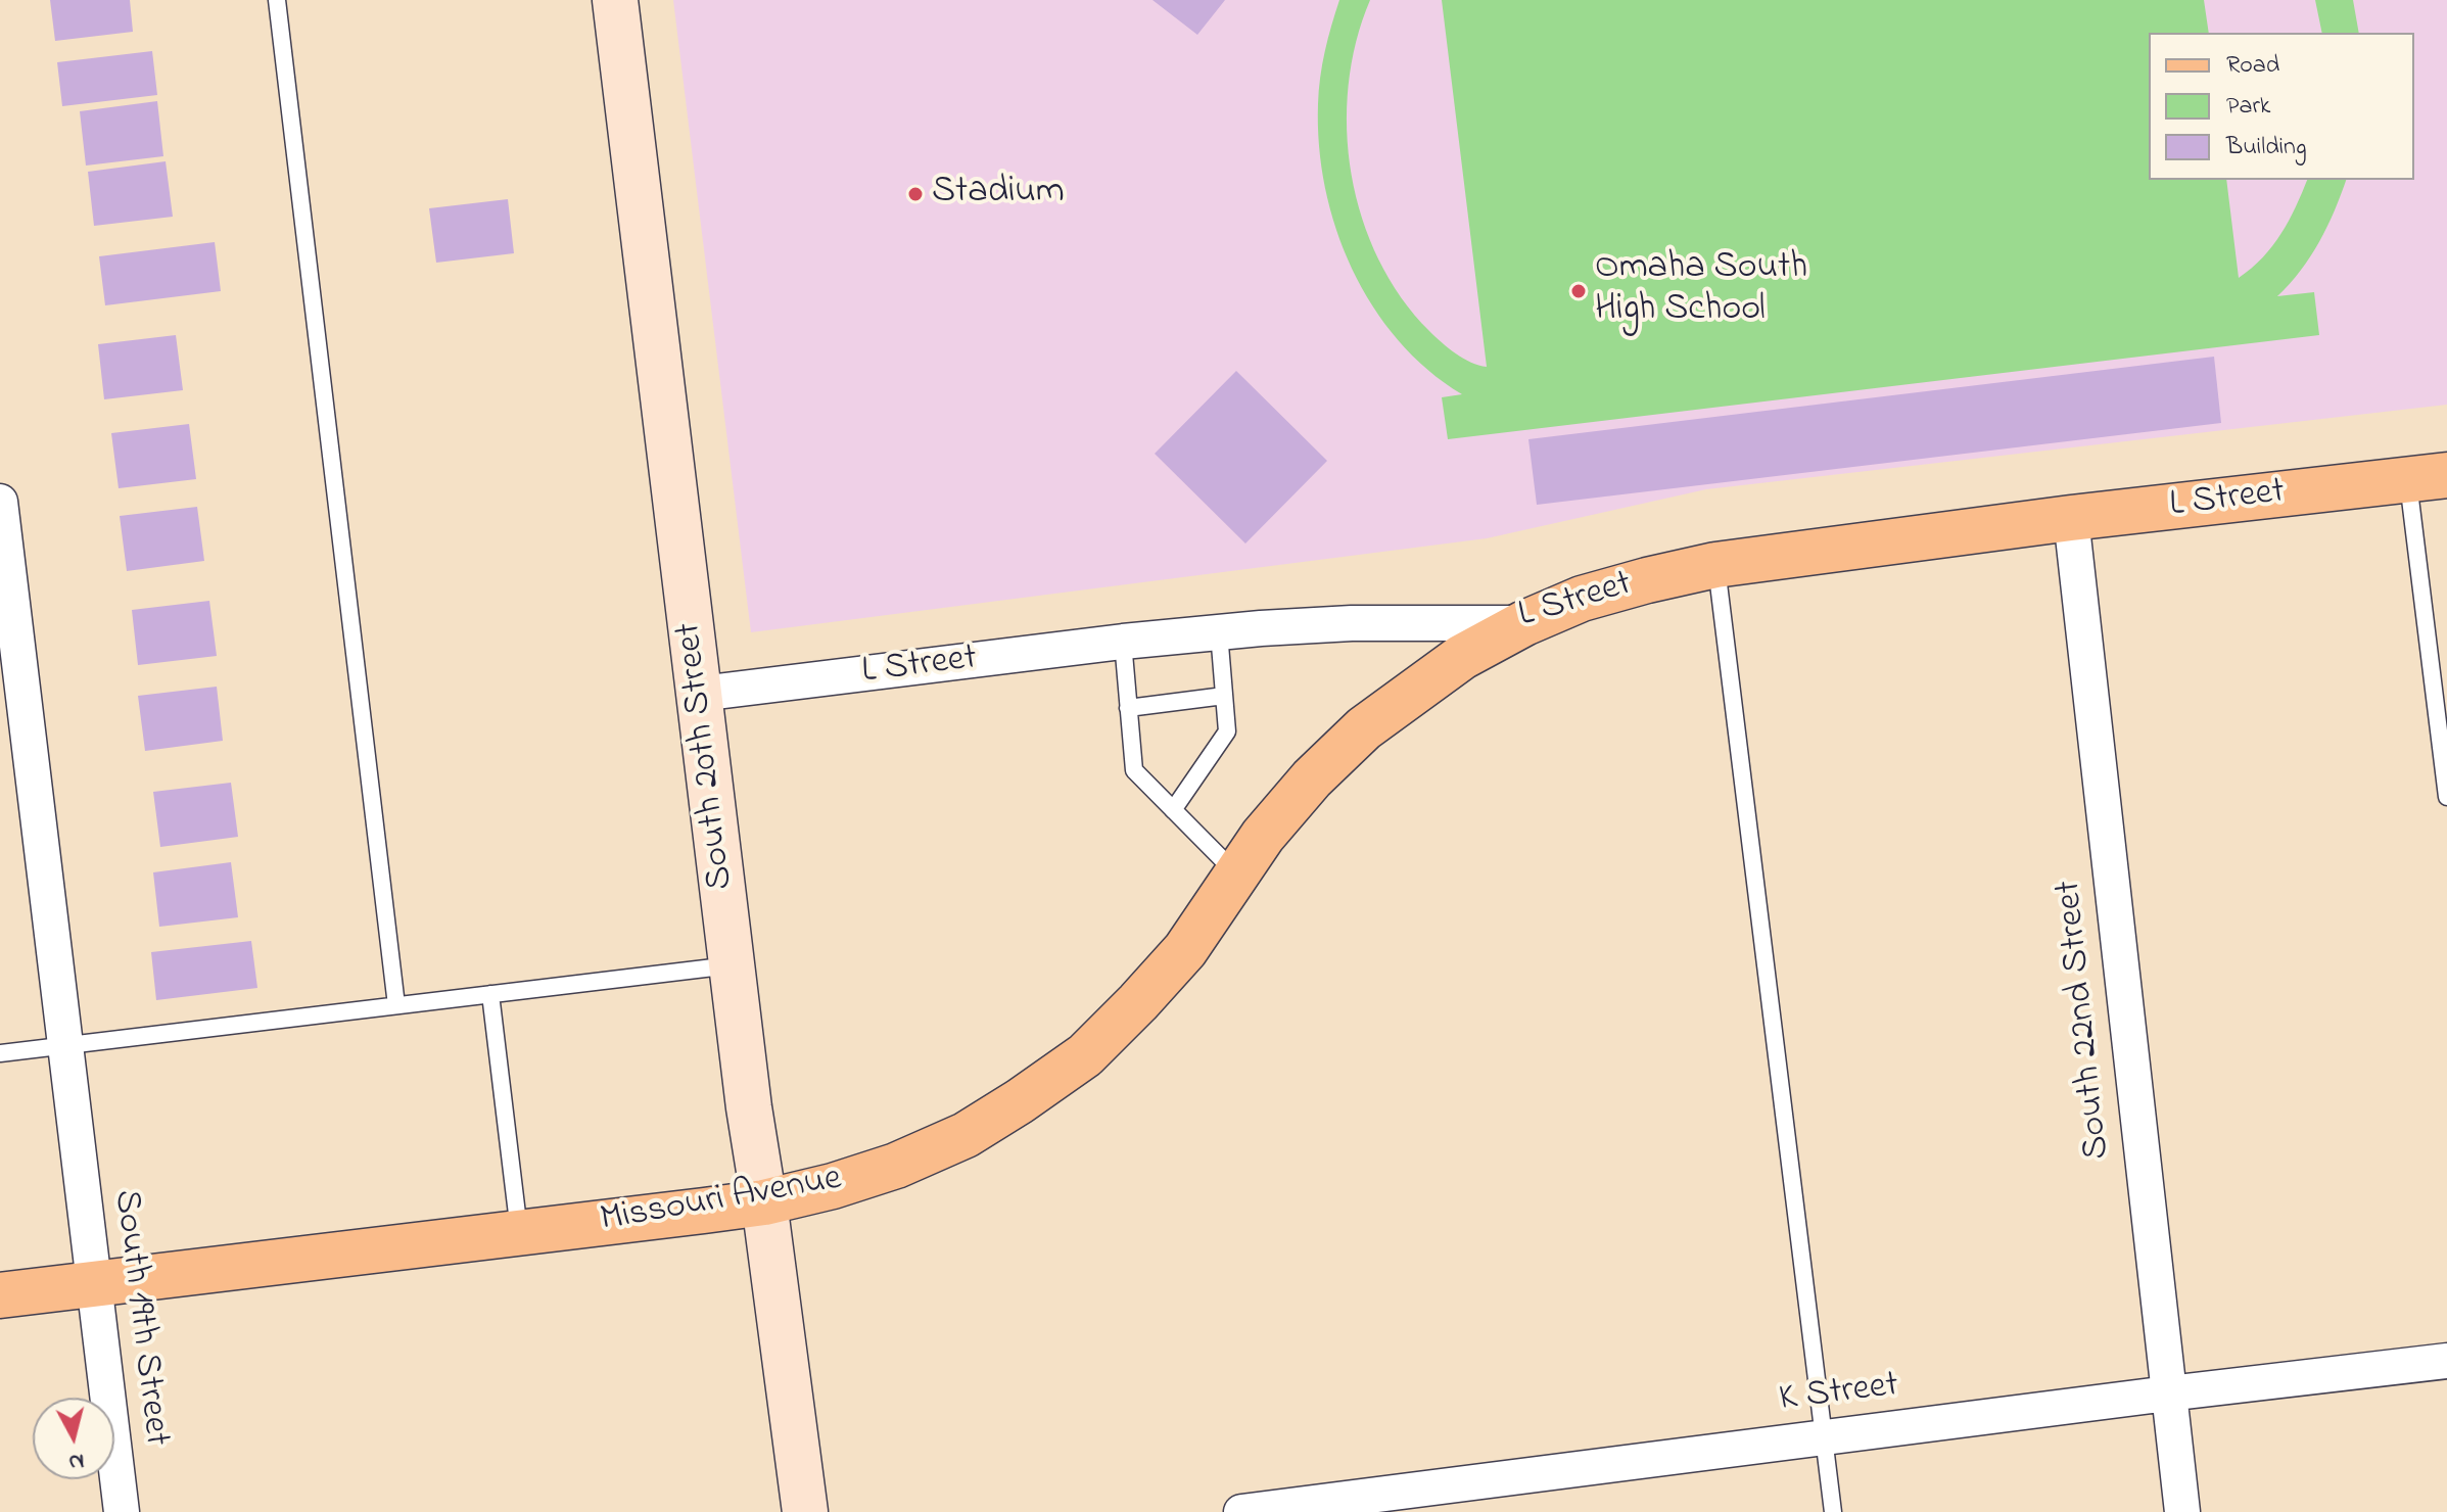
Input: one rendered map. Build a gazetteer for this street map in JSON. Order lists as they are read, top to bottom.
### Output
{
  "streets": {
    "main road": ["L Street", "Missouri Avenue"],
    "street": [
      "South 20th Street",
      "South 22nd Street",
      "South 19th Street",
      "K Street"
    ]
  },
  "crossings": [
    ["L Street", "South 20th Street"],
    ["L Street", "South 22nd Street"],
    ["L Street", "Missouri Avenue"],
    ["South 20th Street", "Missouri Avenue"],
    ["South 22nd Street", "K Street"],
    ["Missouri Avenue", "South 19th Street"]
  ],
  "places": ["Stadium", "Omaha South High School"],
  "legend": ["Road", "Park", "Building"],
  "north": "bottom"
}
